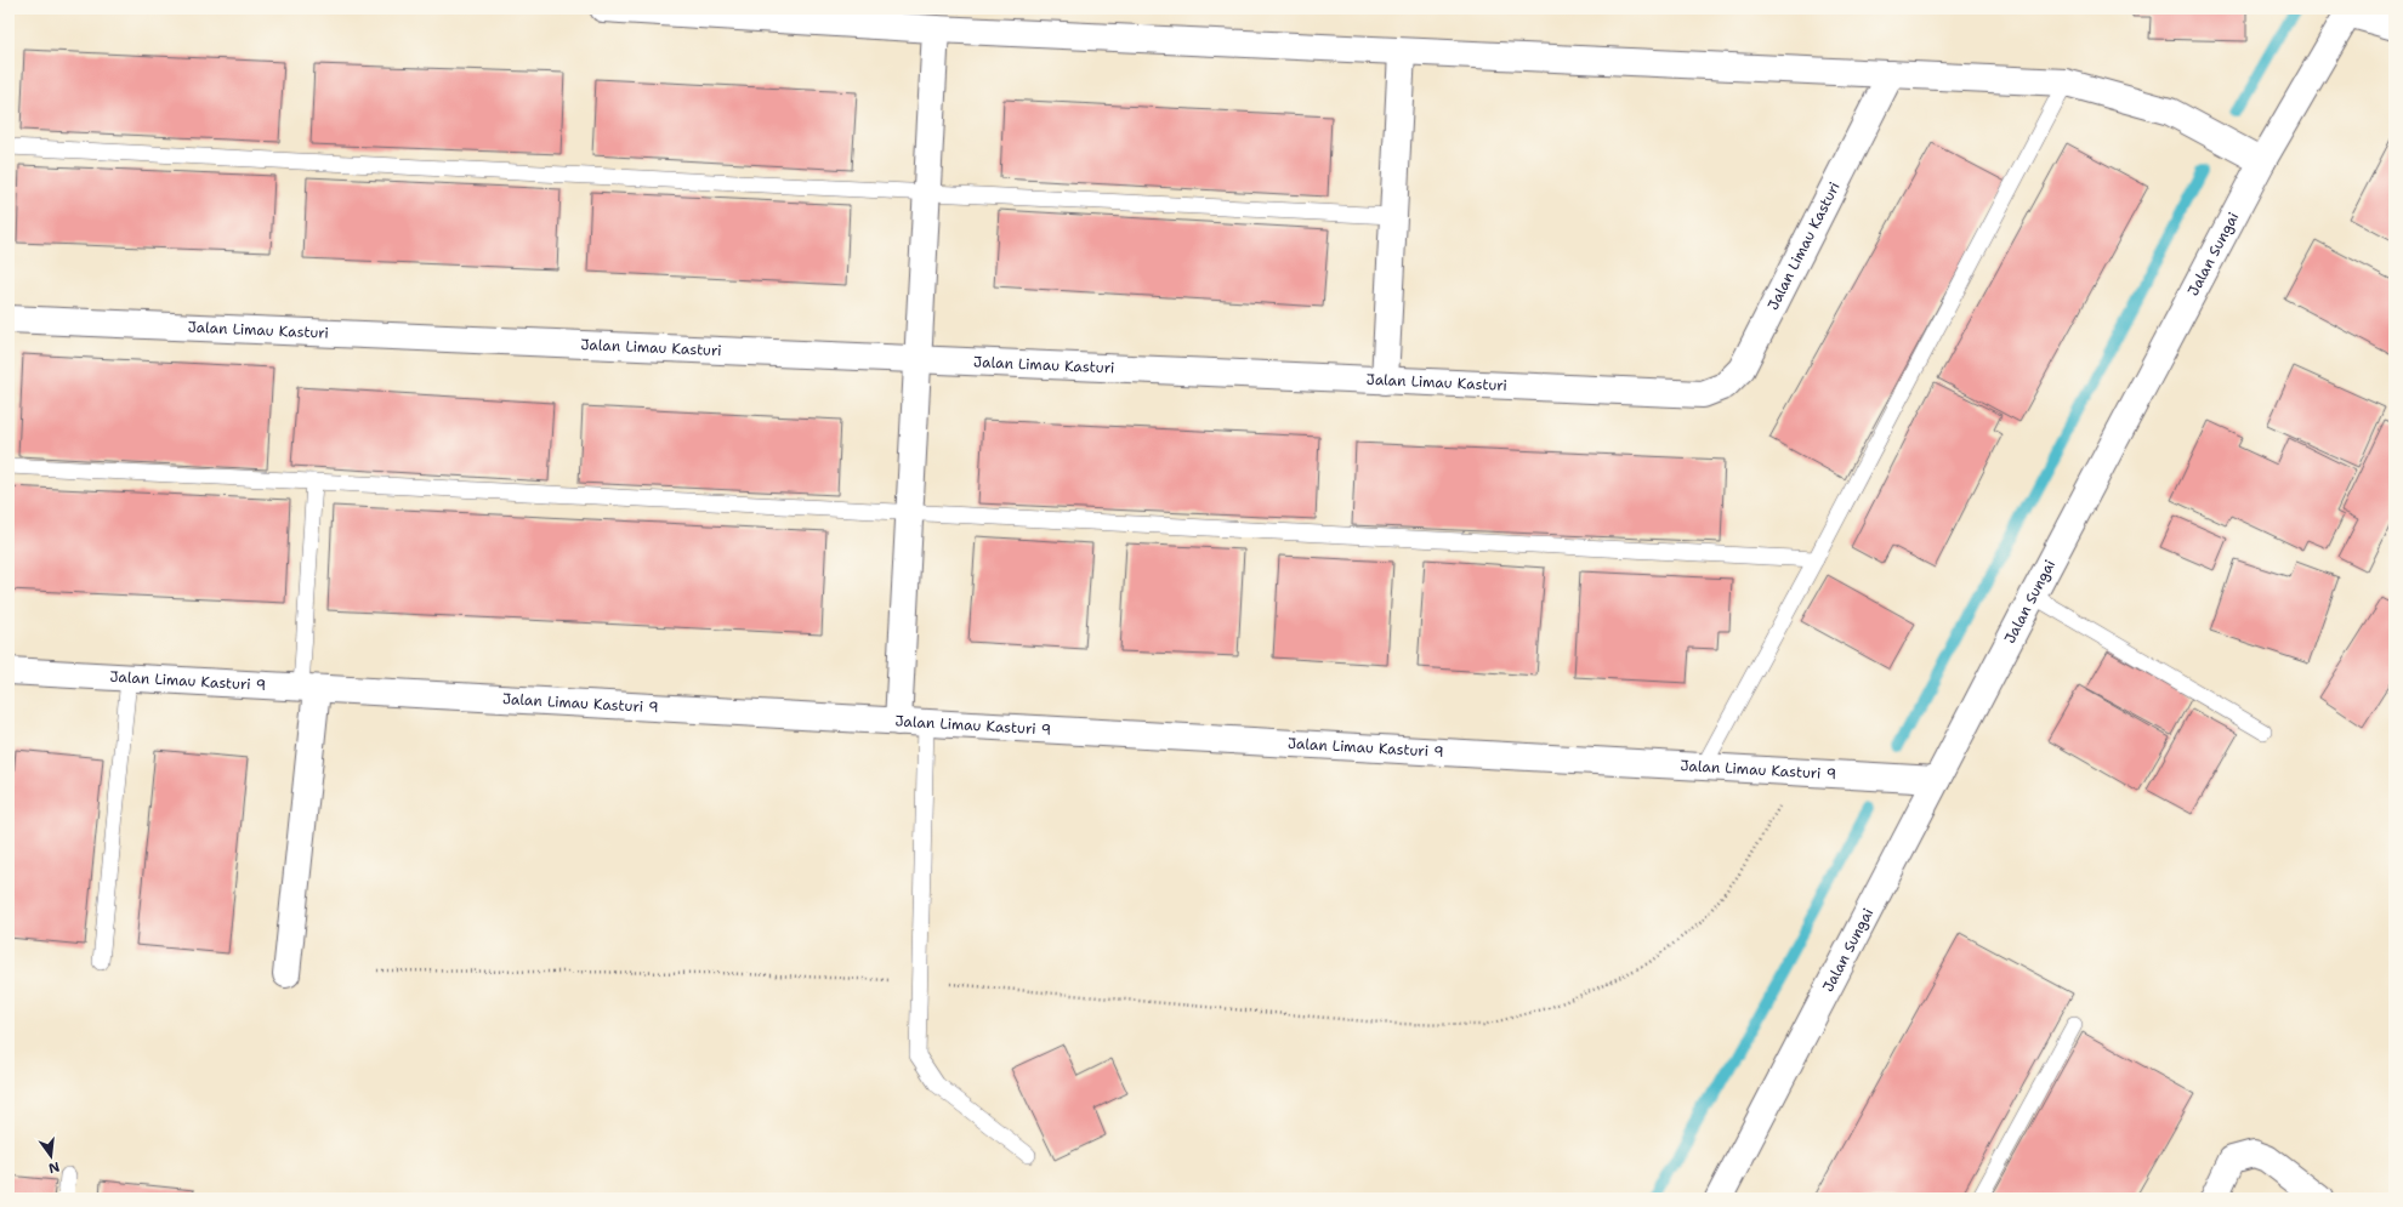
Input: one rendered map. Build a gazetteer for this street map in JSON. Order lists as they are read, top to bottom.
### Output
{
  "streets": {
    "street": ["Jalan Limau Kasturi", "Jalan Sungai", "Jalan Limau Kasturi 9"]
  },
  "crossings": [
    ["Jalan Sungai", "Jalan Limau Kasturi 9"]
  ],
  "north": "bottom"
}
